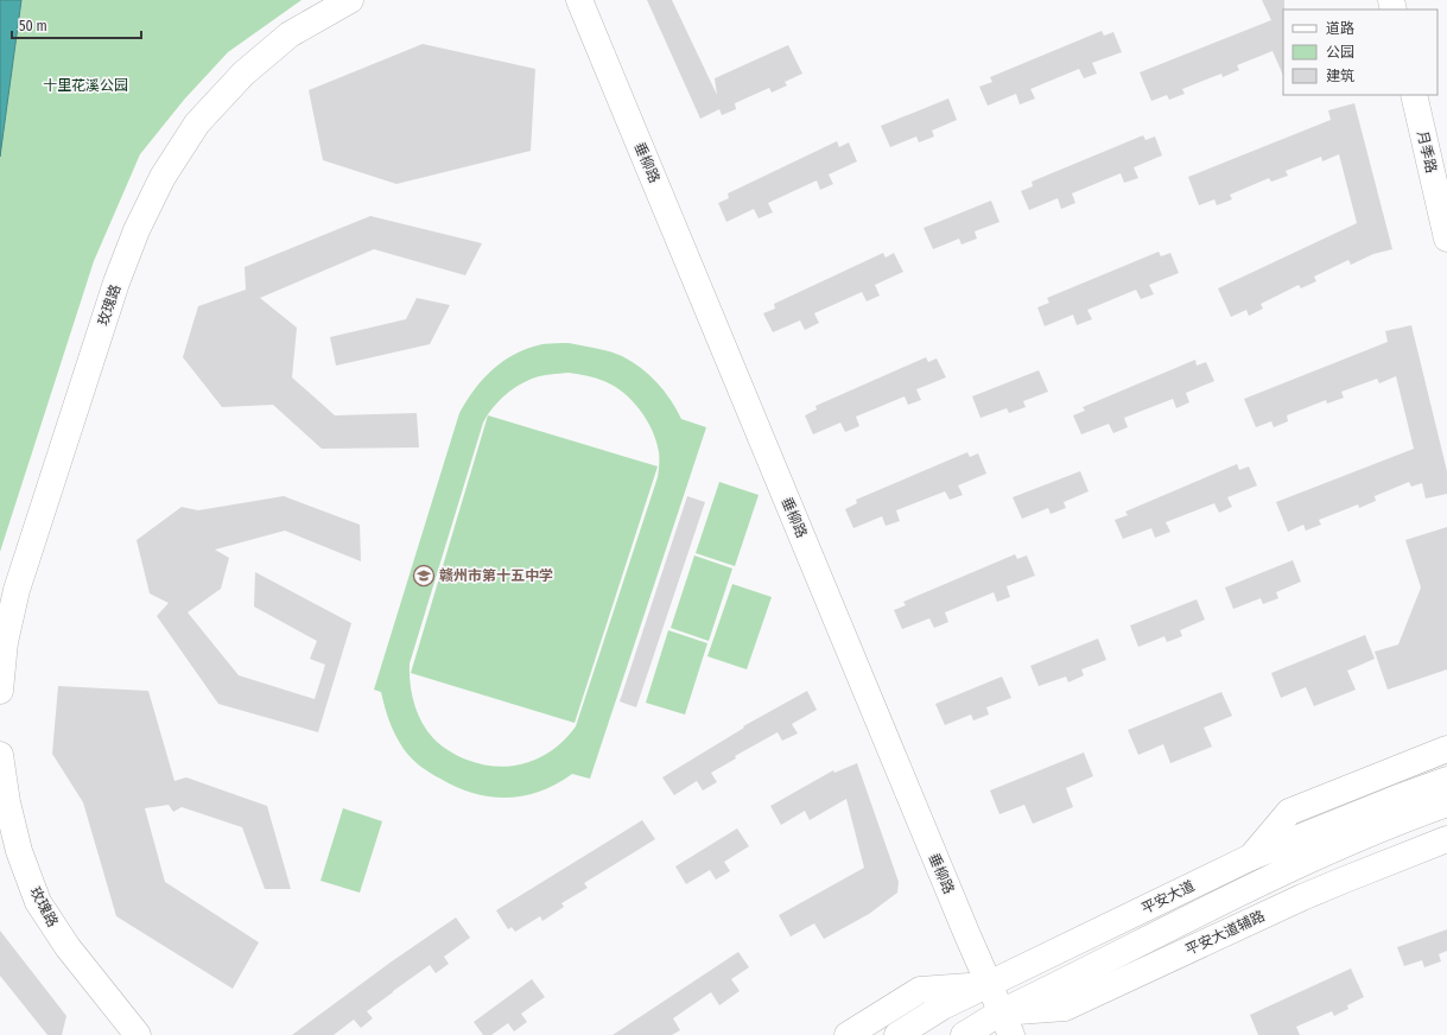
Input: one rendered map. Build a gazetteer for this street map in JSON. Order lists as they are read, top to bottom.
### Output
{
  "streets": {
    "street": [
      "月季路",
      "垂柳路",
      "玫瑰路",
      "平安大道",
      "平安大道辅路"
    ]
  },
  "crossings": [
    ["垂柳路", "平安大道"],
    ["垂柳路", "平安大道辅路"],
    ["平安大道", "平安大道辅路"]
  ],
  "parks": ["十里花溪公园"],
  "places": {
    "school or university": ["赣州市第十五中学"]
  },
  "legend": ["道路", "公园", "建筑"],
  "scale_bar": "50 m"
}
